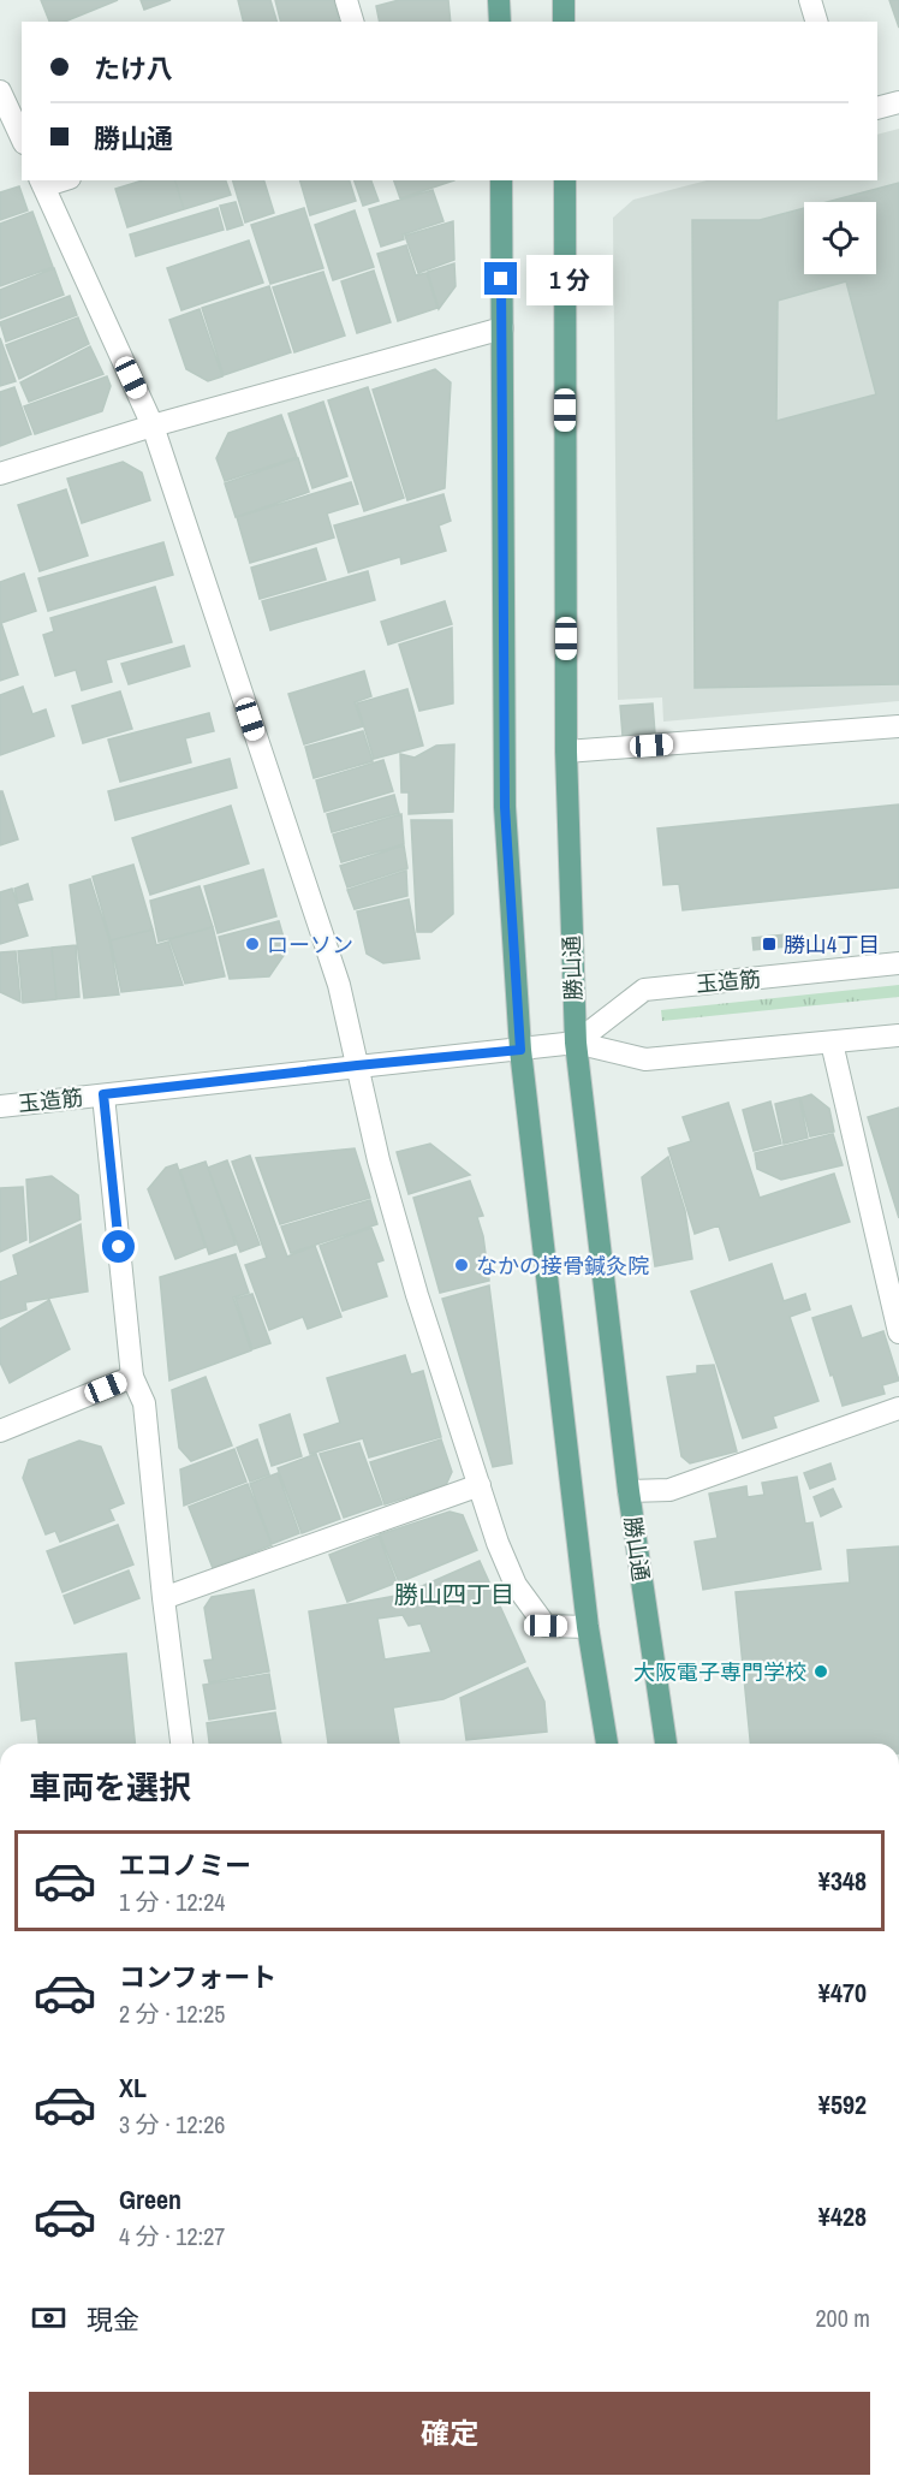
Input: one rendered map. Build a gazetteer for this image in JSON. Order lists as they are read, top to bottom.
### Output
{
  "streets": {
    "main road": ["勝山通"],
    "street": ["玉造筋"]
  },
  "crossings": [
    ["勝山通", "玉造筋"]
  ],
  "districts": ["勝山四丁目"],
  "places": {
    "other": ["ローソン", "なかの接骨鍼灸院", "大阪電子専門学校"],
    "transit": ["勝山4丁目"]
  },
  "page": {
    "banner": ["たけ八", "勝山通"],
    "bubble": "1 分",
    "heading": "車両を選択",
    "list": [
      {
        "name": "エコノミー",
        "note": "1 分 · 12:24",
        "value": "¥348"
      },
      {
        "name": "コンフォート",
        "note": "2 分 · 12:25",
        "value": "¥470"
      },
      {
        "name": "XL",
        "note": "3 分 · 12:26",
        "value": "¥592"
      },
      {
        "name": "Green",
        "note": "4 分 · 12:27",
        "value": "¥428"
      }
    ],
    "pay": ["現金", "200 m"],
    "buttons": "確定"
  }
}
